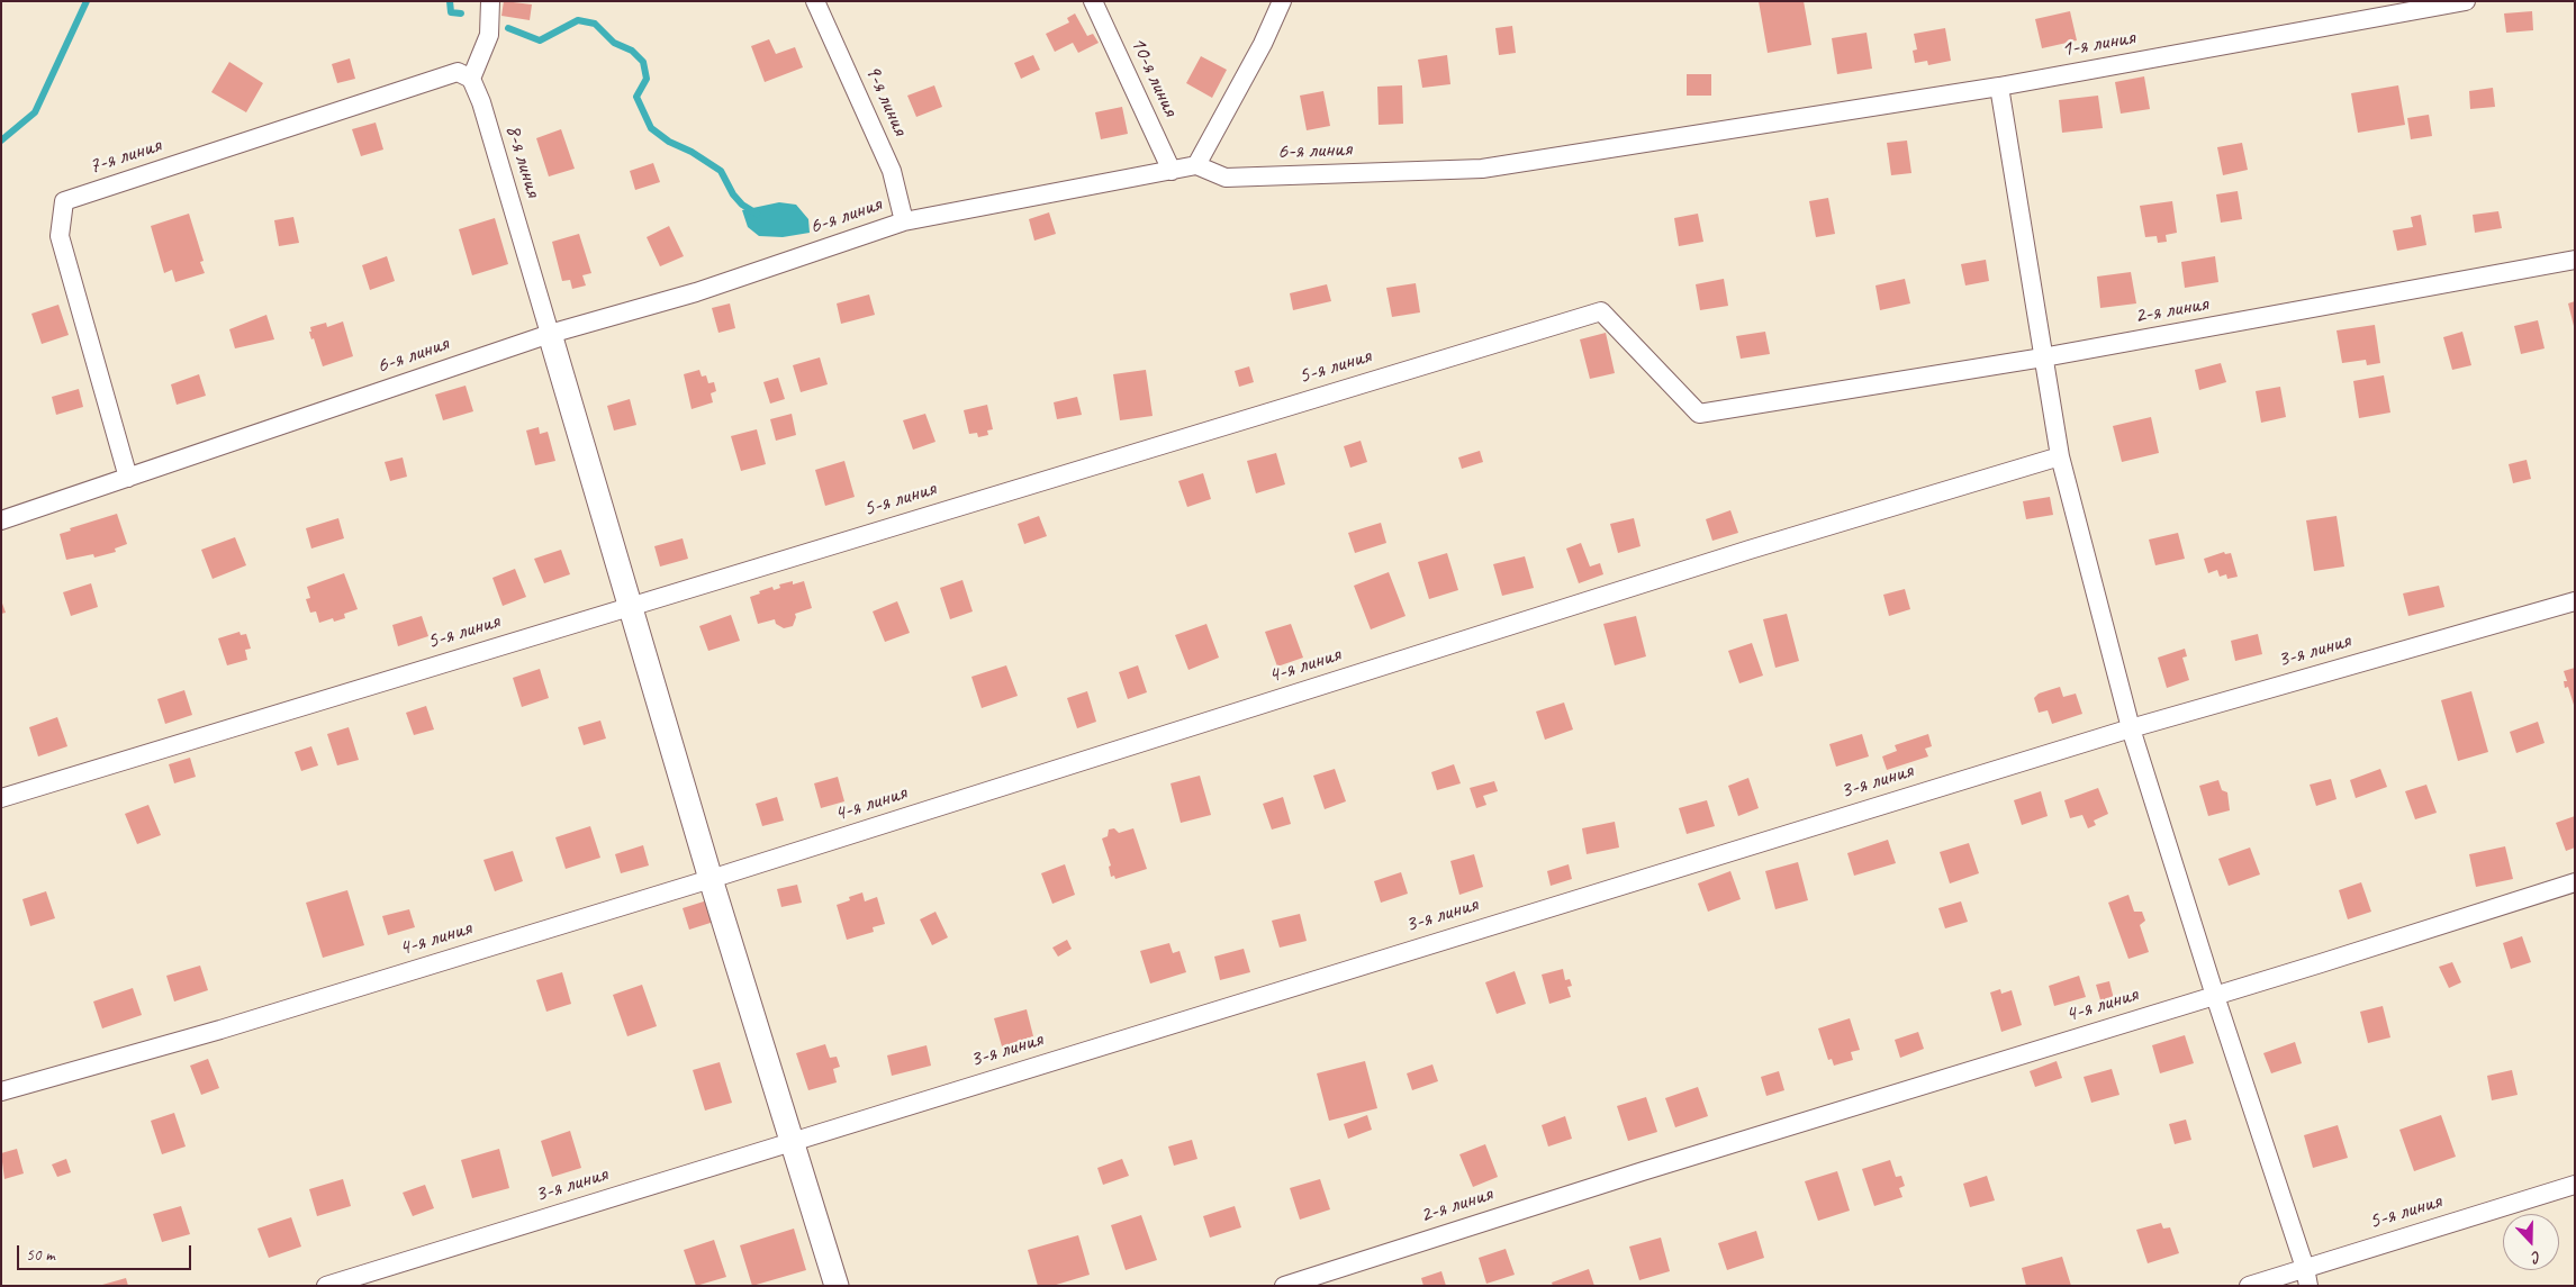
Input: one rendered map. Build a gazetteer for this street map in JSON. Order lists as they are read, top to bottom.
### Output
{
  "streets": {
    "street": [
      "1-я линия",
      "10-я линия",
      "9-я линия",
      "6-я линия",
      "7-я линия",
      "8-я линия",
      "2-я линия",
      "5-я линия",
      "3-я линия",
      "4-я линия"
    ]
  },
  "crossings": [
    ["1-я линия", "6-я линия"],
    ["10-я линия", "6-я линия"],
    ["9-я линия", "6-я линия"],
    ["6-я линия", "7-я линия"],
    ["6-я линия", "8-я линия"],
    ["7-я линия", "8-я линия"],
    ["2-я линия", "5-я линия"],
    ["2-я линия", "4-я линия"]
  ],
  "scale_bar": "50 m",
  "north": "bottom"
}
